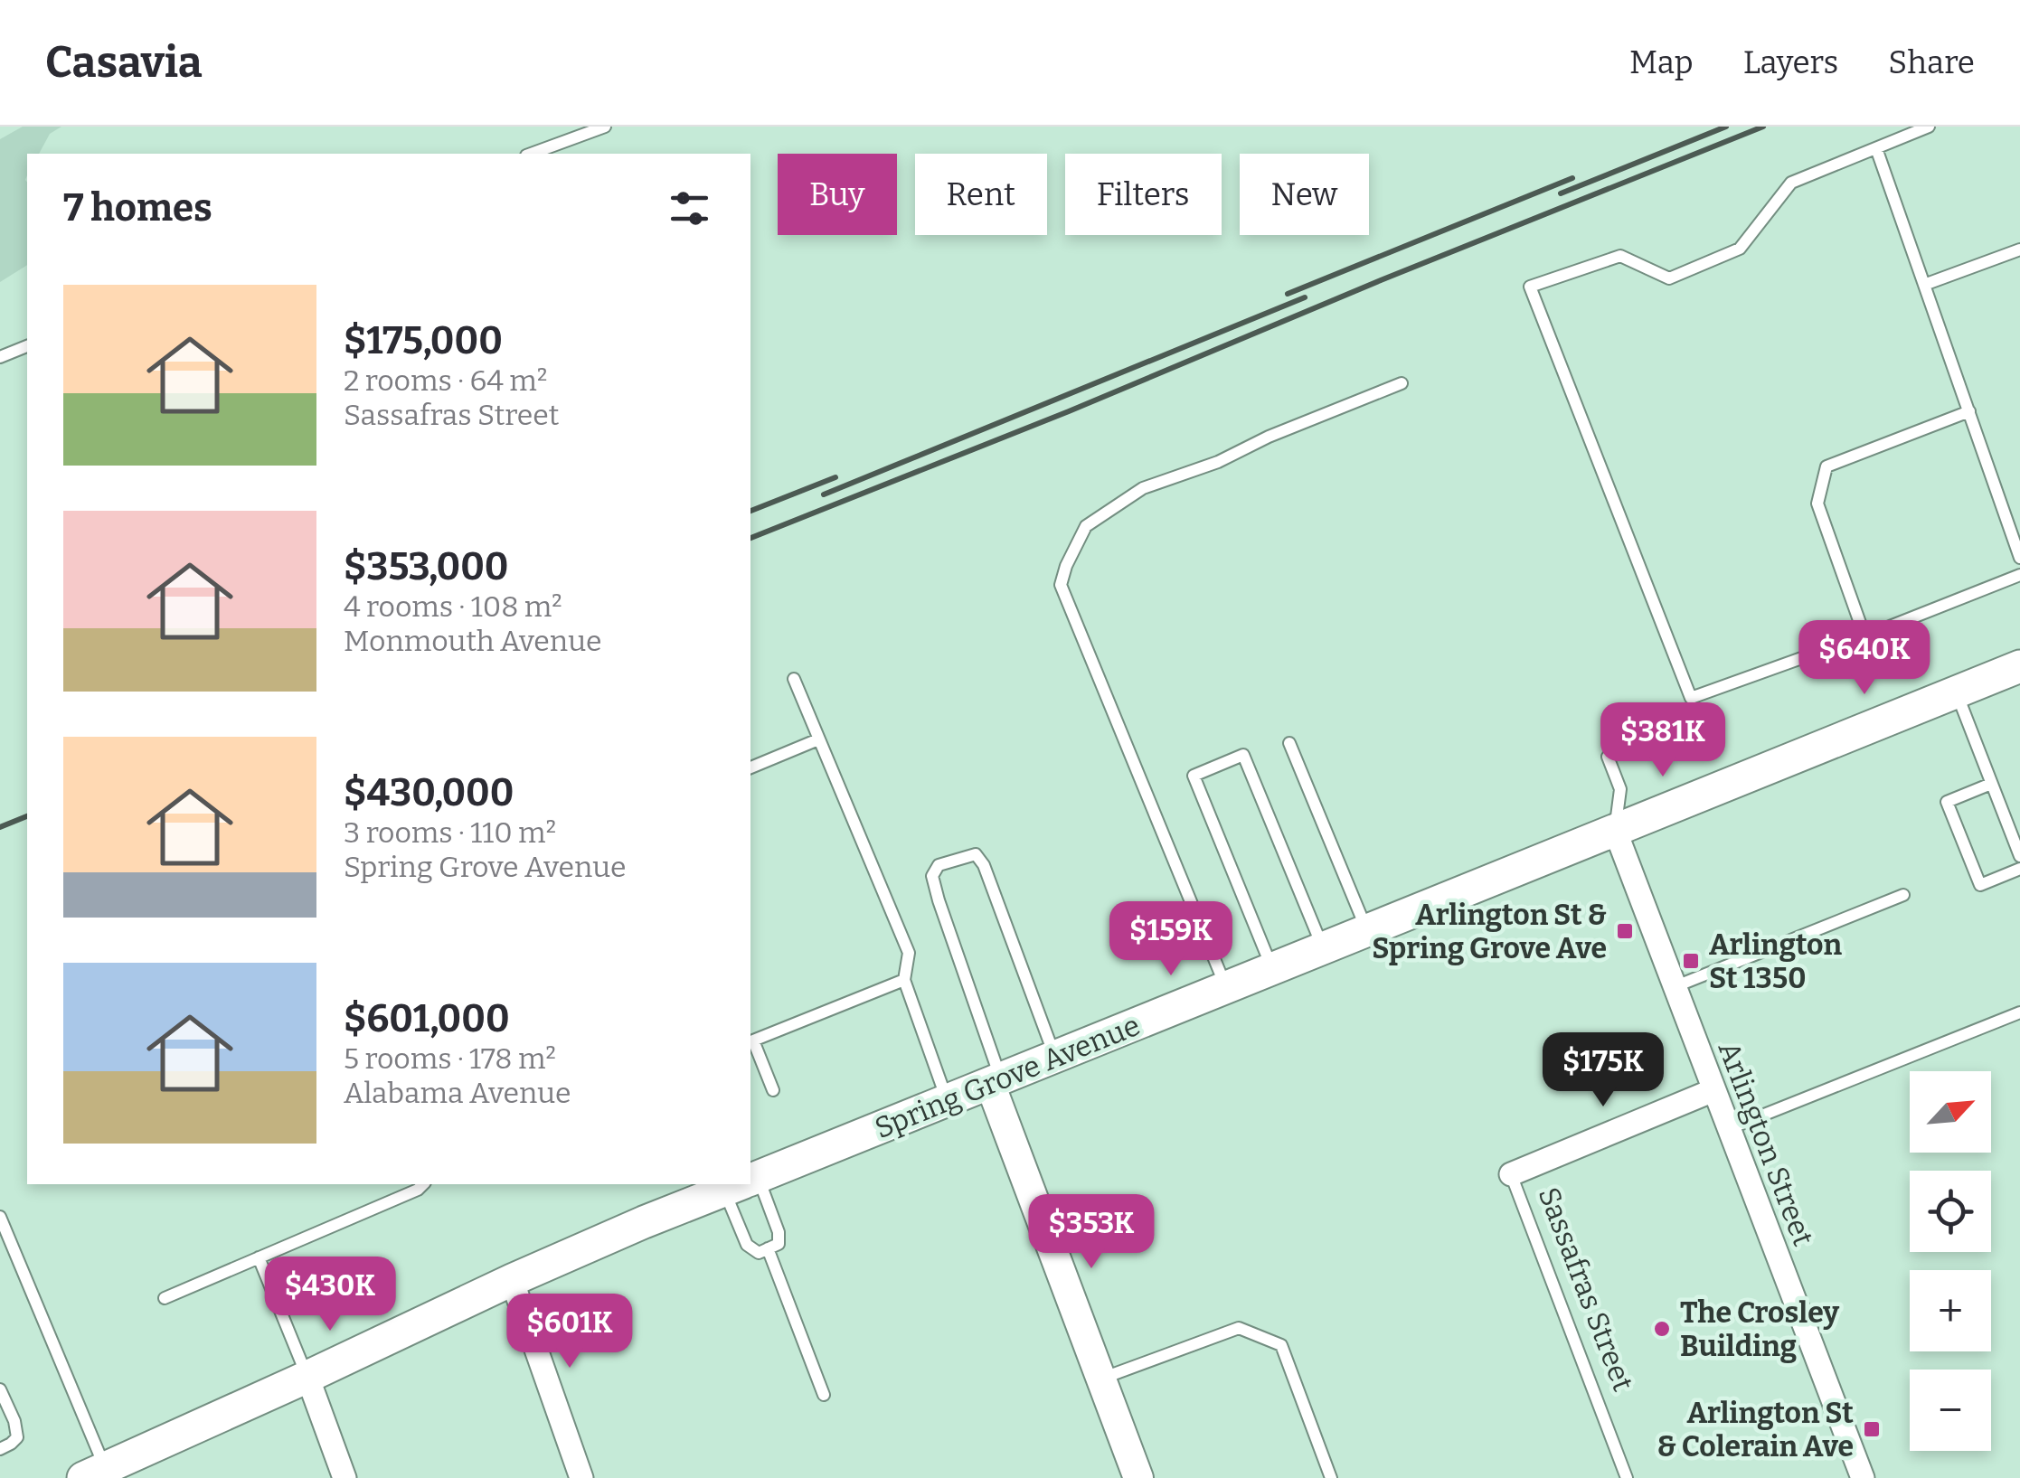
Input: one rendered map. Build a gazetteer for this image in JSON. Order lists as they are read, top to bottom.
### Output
{
  "streets": {
    "main road": ["Spring Grove Avenue"],
    "street": ["Arlington Street", "Sassafras Street"]
  },
  "crossings": [
    ["Spring Grove Avenue", "Arlington Street"],
    ["Arlington Street", "Sassafras Street"]
  ],
  "places": {
    "transit": ["Arlington St & Spring Grove Ave", "Arlington St 1350", "Arlington St & Colerain Ave"],
    "other": ["The Crosley Building"]
  },
  "north": "top right",
  "page": {
    "header": "Casavia",
    "nav": ["Map", "Layers", "Share"],
    "chip": [
      "Buy",
      "Rent",
      "Filters",
      "New"
    ],
    "heading": "7 homes",
    "list": [
      {
        "name": "$175,000",
        "note": "2 rooms · 64 m² · Sassafras Street"
      },
      {
        "name": "$353,000",
        "note": "4 rooms · 108 m² · Monmouth Avenue"
      },
      {
        "name": "$430,000",
        "note": "3 rooms · 110 m² · Spring Grove Avenue"
      },
      {
        "name": "$601,000",
        "note": "5 rooms · 178 m² · Alabama Avenue"
      }
    ],
    "price": [
      "$640K",
      "$381K",
      "$159K",
      "$175K",
      "$353K",
      "$430K",
      "$601K"
    ],
    "map_buttons": ["+", "−"]
  }
}
